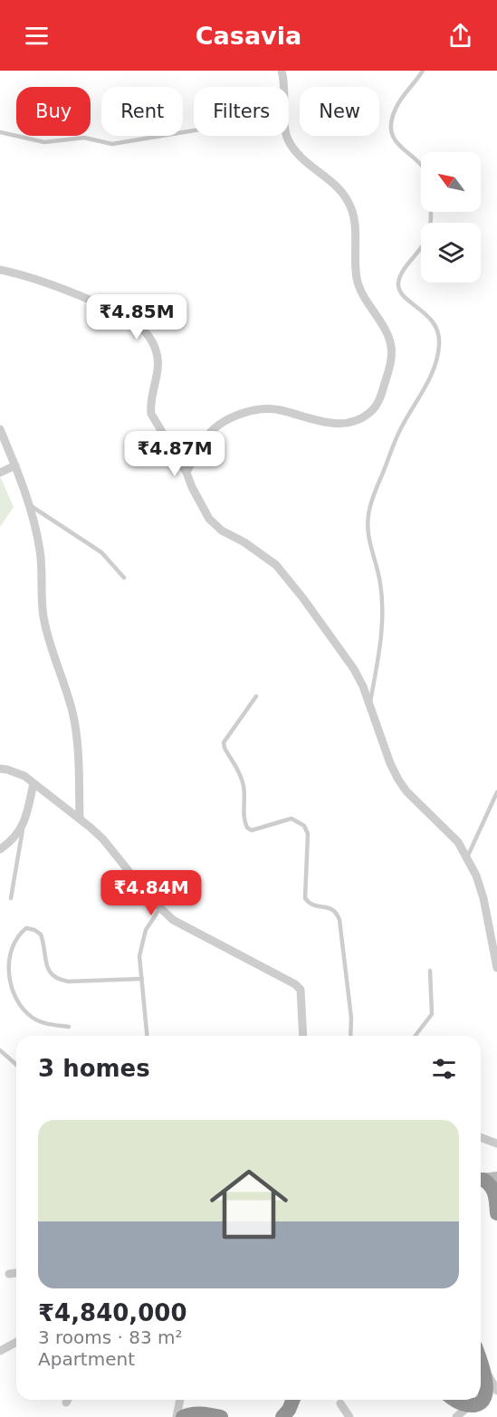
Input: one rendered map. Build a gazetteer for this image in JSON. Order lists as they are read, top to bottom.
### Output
{
  "north": "top left",
  "page": {
    "header": "Casavia",
    "chip": [
      "Buy",
      "Rent",
      "Filters",
      "New"
    ],
    "price": ["₹4.85M", "₹4.87M", "₹4.84M"],
    "heading": "3 homes",
    "list": [
      {
        "name": "₹4,840,000",
        "note": "3 rooms · 83 m² · Apartment"
      }
    ]
  }
}
